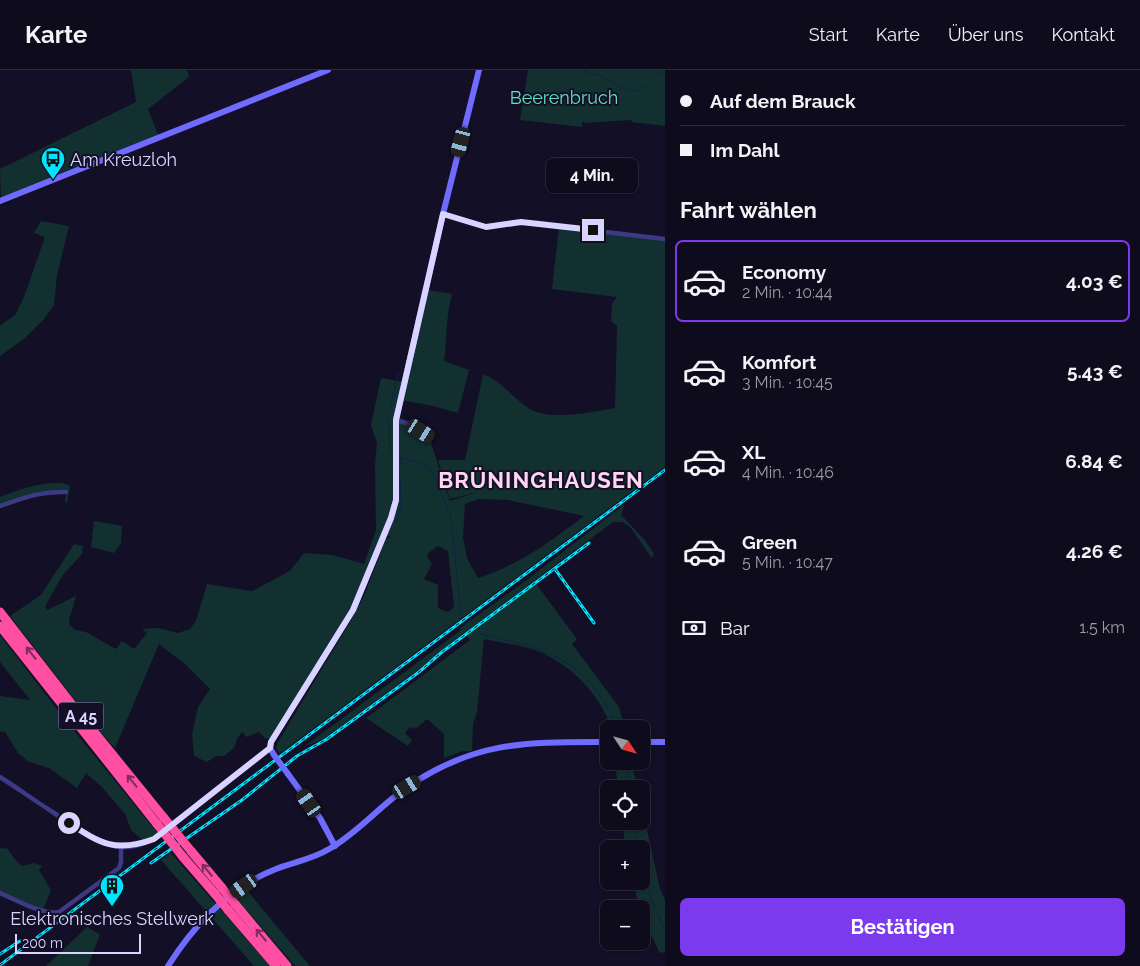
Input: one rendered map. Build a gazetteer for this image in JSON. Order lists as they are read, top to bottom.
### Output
{
  "streets": {
    "highway": ["A 45"]
  },
  "districts": ["BRÜNINGHAUSEN"],
  "parks": ["Beerenbruch"],
  "places": {
    "bus stop": ["Am Kreuzloh"],
    "building": ["Elektronisches Stellwerk"]
  },
  "scale_bar": "200 m",
  "north": "bottom right",
  "page": {
    "header": "Karte",
    "nav": [
      "Start",
      "Karte",
      "Über uns",
      "Kontakt"
    ],
    "banner": ["Auf dem Brauck", "Im Dahl"],
    "bubble": "4 Min.",
    "heading": "Fahrt wählen",
    "list": [
      {
        "name": "Economy",
        "note": "2 Min. · 10:44",
        "value": "4.03 €"
      },
      {
        "name": "Komfort",
        "note": "3 Min. · 10:45",
        "value": "5.43 €"
      },
      {
        "name": "XL",
        "note": "4 Min. · 10:46",
        "value": "6.84 €"
      },
      {
        "name": "Green",
        "note": "5 Min. · 10:47",
        "value": "4.26 €"
      }
    ],
    "pay": ["Bar", "1.5 km"],
    "map_buttons": ["+", "−"],
    "buttons": "Bestätigen",
    "scale": "200 m"
  }
}
